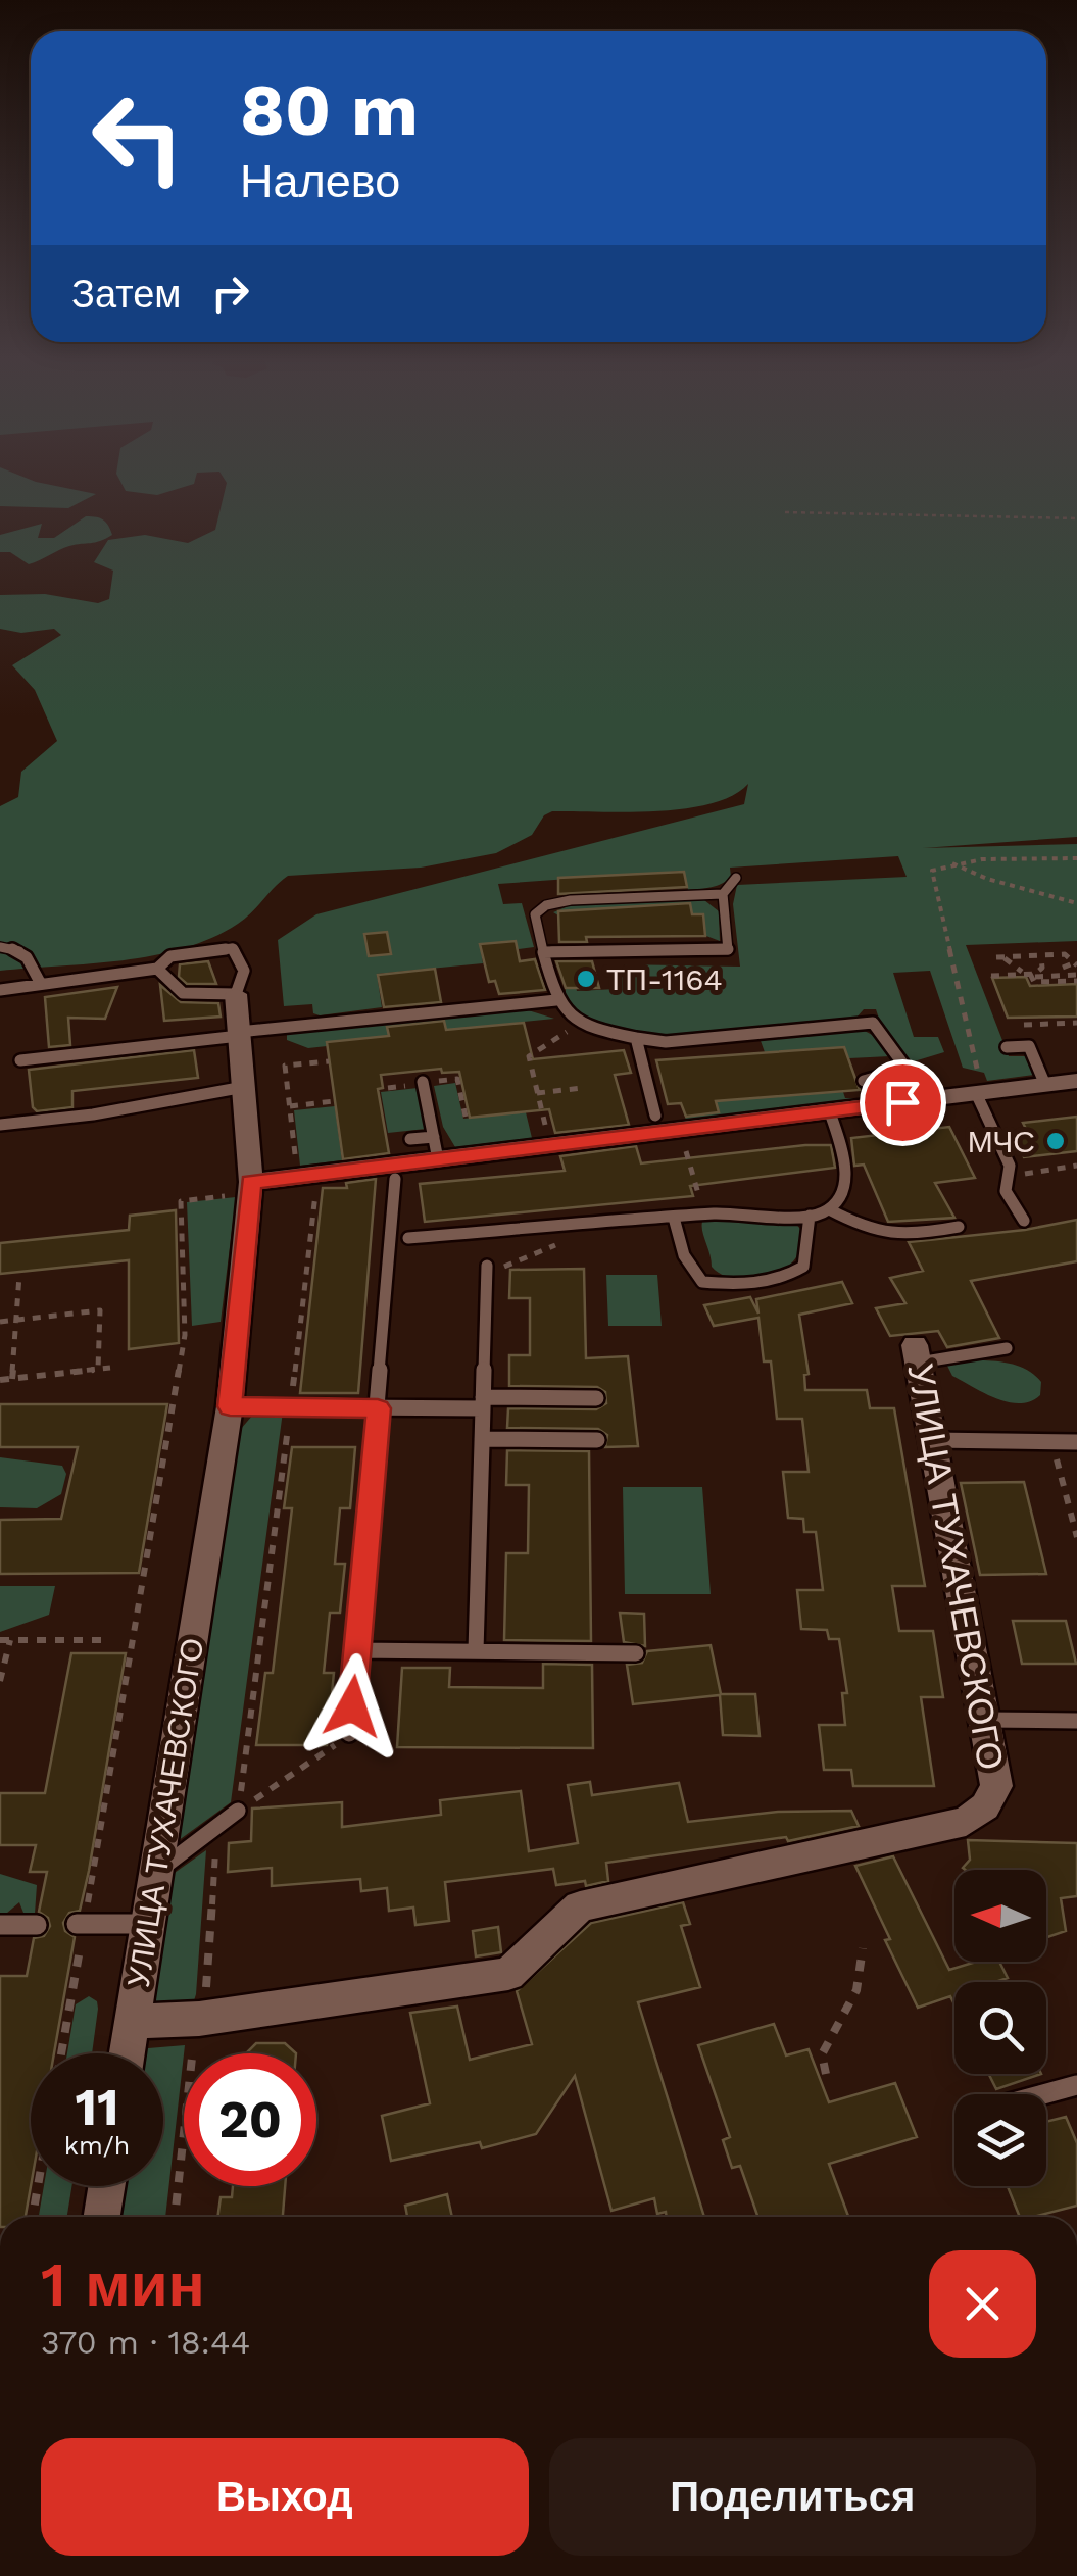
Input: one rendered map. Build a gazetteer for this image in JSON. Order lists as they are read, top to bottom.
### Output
{
  "streets": {
    "street": ["УЛИЦА ТУХАЧЕВСКОГО"]
  },
  "places": ["ТП-1164", "МЧС"],
  "north": "left",
  "page": {
    "turn": ["80 m", "Налево"],
    "then": "Затем",
    "speed": "11 km/h",
    "limit": "20",
    "heading": ["1 мин", "370 m · 18:44"],
    "buttons": ["Выход", "Поделиться"]
  }
}
